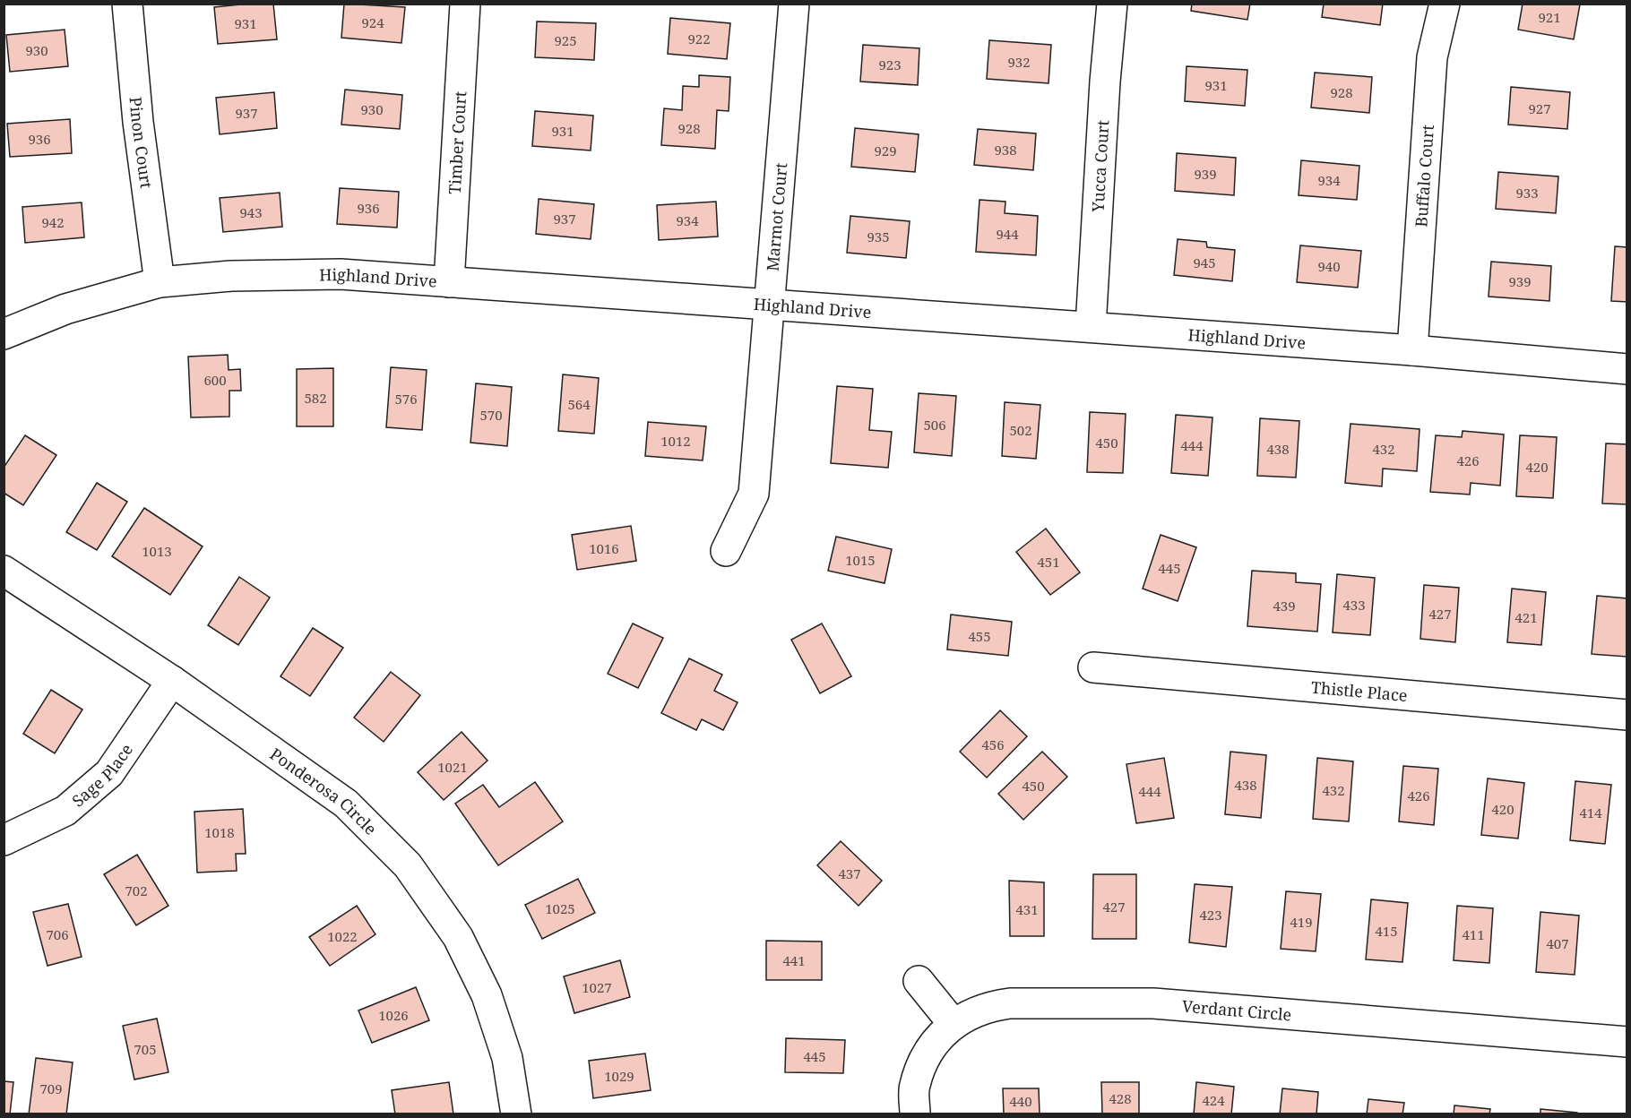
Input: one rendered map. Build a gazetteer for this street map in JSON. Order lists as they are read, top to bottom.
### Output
{
  "streets": {
    "street": [
      "Pinon Court",
      "Timber Court",
      "Yucca Court",
      "Buffalo Court",
      "Marmot Court",
      "Highland Drive",
      "Thistle Place",
      "Sage Place",
      "Ponderosa Circle",
      "Verdant Circle"
    ]
  },
  "crossings": [
    ["Pinon Court", "Highland Drive"],
    ["Timber Court", "Highland Drive"],
    ["Yucca Court", "Highland Drive"],
    ["Buffalo Court", "Highland Drive"],
    ["Marmot Court", "Highland Drive"],
    ["Sage Place", "Ponderosa Circle"]
  ],
  "house_numbers": [
    "921",
    "924",
    "931",
    "922",
    "925",
    "930",
    "932",
    "923",
    "931",
    "928",
    "927",
    "930",
    "937",
    "928",
    "931",
    "936",
    "938",
    "929",
    "939",
    "934",
    "933",
    "936",
    "943",
    "937",
    "934",
    "942",
    "944",
    "935",
    "945",
    "940",
    "939",
    "600",
    "582",
    "576",
    "564",
    "570",
    "506",
    "502",
    "1012",
    "450",
    "444",
    "438",
    "432",
    "426",
    "420",
    "1016",
    "1013",
    "1015",
    "451",
    "445",
    "433",
    "439",
    "427",
    "421",
    "455",
    "456",
    "1021",
    "438",
    "450",
    "432",
    "444",
    "426",
    "420",
    "414",
    "1018",
    "437",
    "702",
    "427",
    "1025",
    "431",
    "423",
    "419",
    "415",
    "706",
    "411",
    "1022",
    "407",
    "441",
    "1027",
    "1026",
    "705",
    "445",
    "1029",
    "709",
    "428",
    "424",
    "440"
  ]
}
